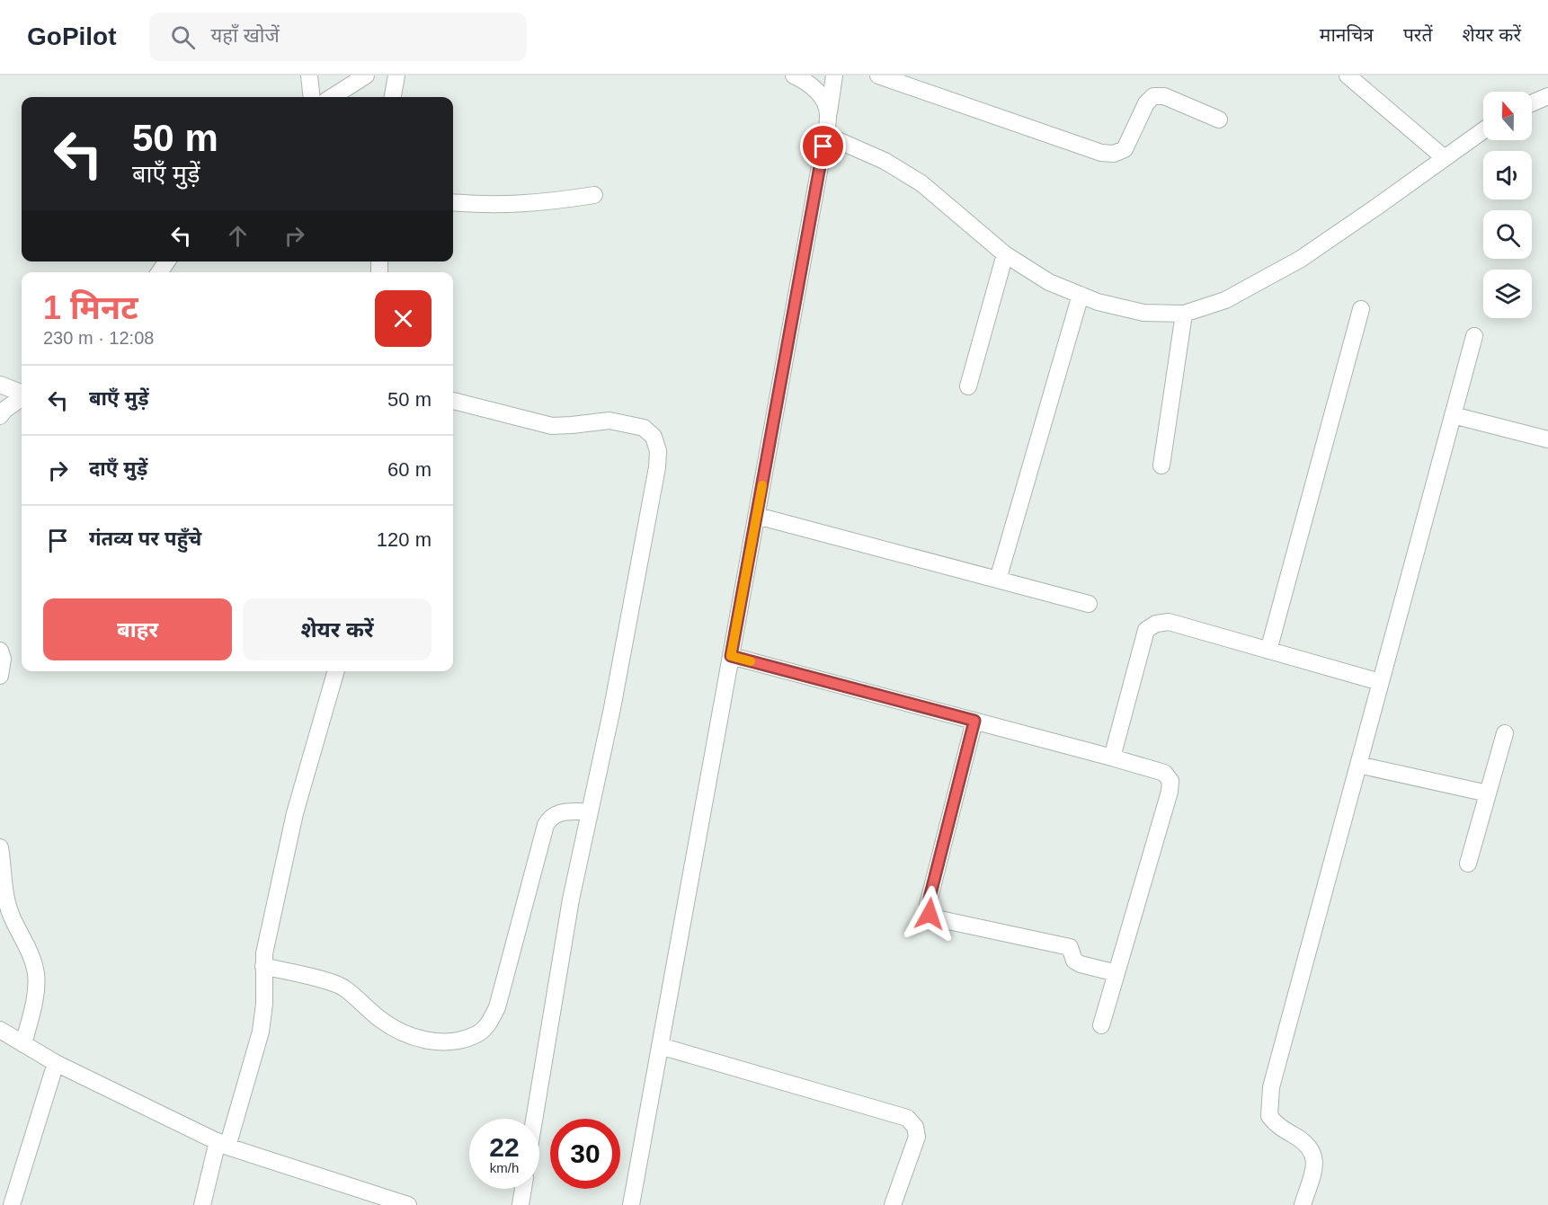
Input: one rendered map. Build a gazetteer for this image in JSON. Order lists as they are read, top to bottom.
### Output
{
  "north": "top",
  "page": {
    "header": "GoPilot",
    "search": "यहाँ खोजें",
    "nav": ["मानचित्र", "परतें", "शेयर करें"],
    "turn": ["50 m", "बाएँ मुड़ें"],
    "heading": ["1 मिनट", "230 m · 12:08"],
    "list": [
      {
        "name": "बाएँ मुड़ें",
        "value": "50 m"
      },
      {
        "name": "दाएँ मुड़ें",
        "value": "60 m"
      },
      {
        "name": "गंतव्य पर पहुँचे",
        "value": "120 m"
      }
    ],
    "buttons": ["बाहर", "शेयर करें"],
    "speed": "22 km/h",
    "limit": "30"
  }
}
